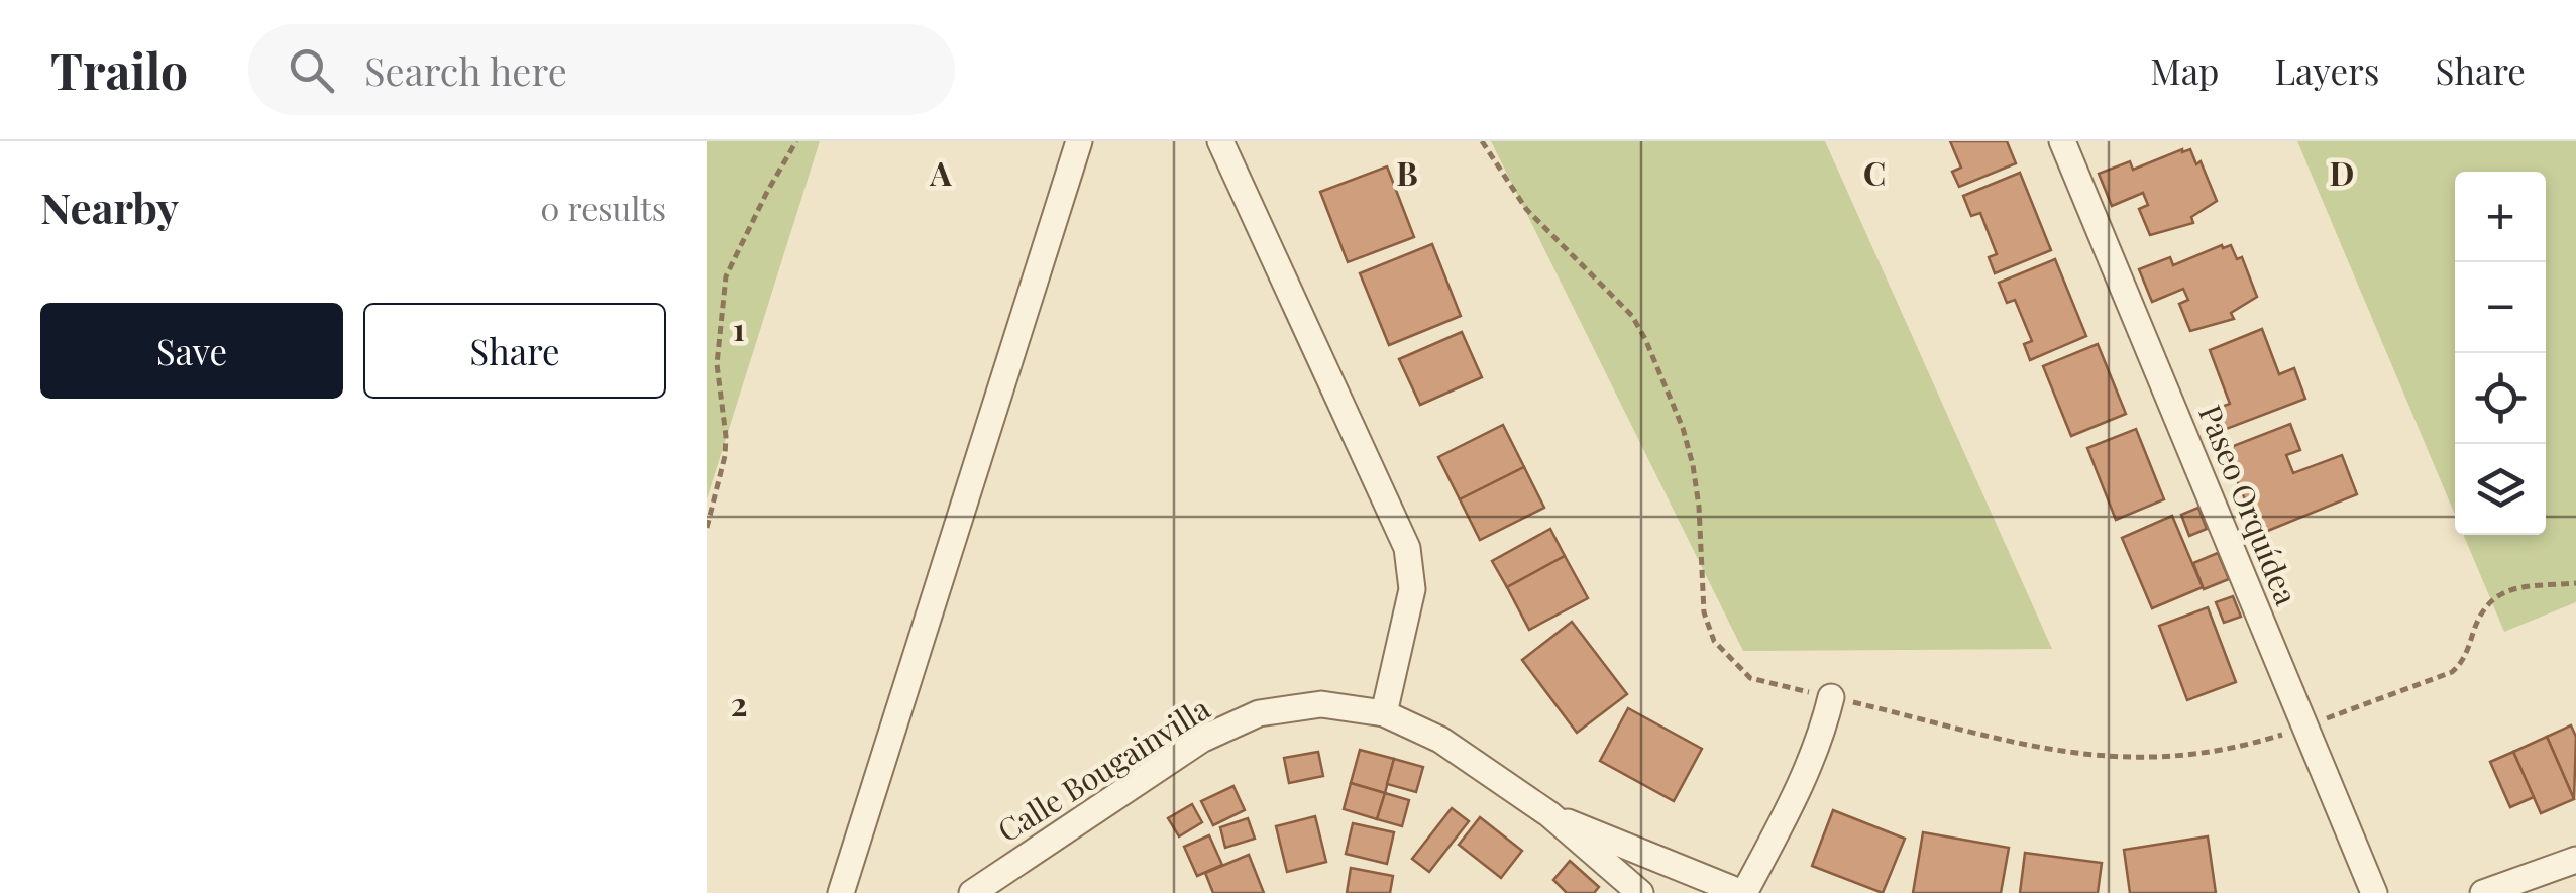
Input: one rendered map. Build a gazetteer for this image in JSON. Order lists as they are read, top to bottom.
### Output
{
  "streets": {
    "street": ["Paseo Orquídea", "Calle Bougainvilla"]
  },
  "page": {
    "header": "Trailo",
    "search": "Search here",
    "nav": ["Map", "Layers", "Share"],
    "heading": ["Nearby", "0 results"],
    "map_buttons": ["+", "−"],
    "buttons": ["Save", "Share"]
  },
  "grid": {
    "columns": [
      "A",
      "B",
      "C",
      "D"
    ],
    "rows": ["1", "2"]
  }
}
